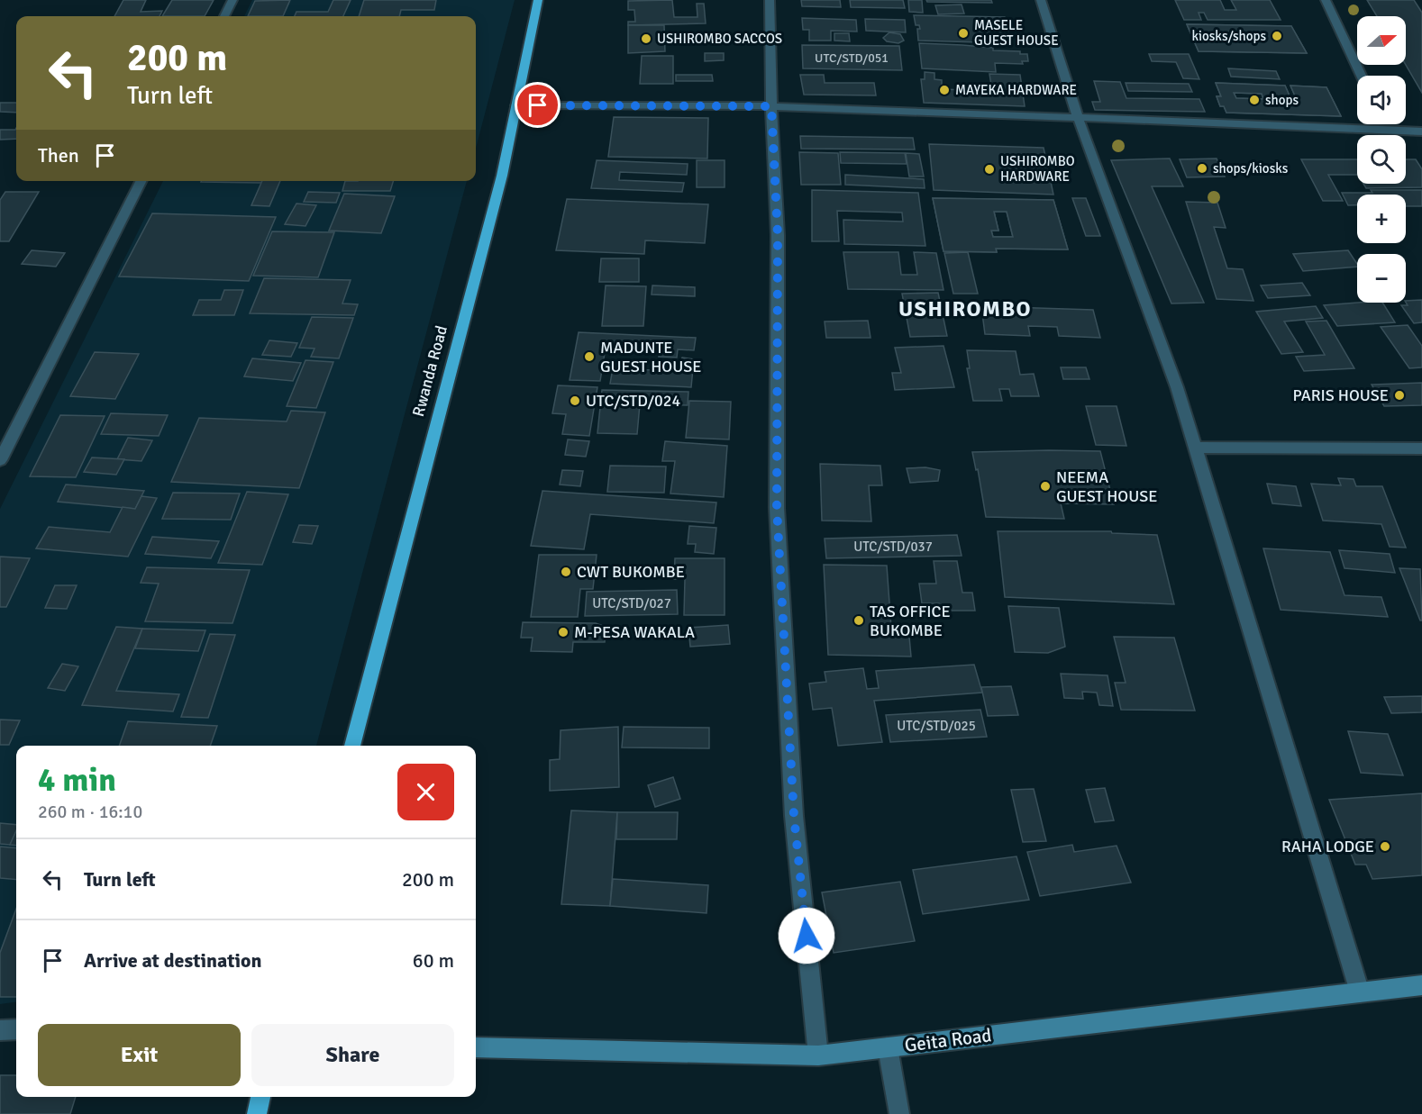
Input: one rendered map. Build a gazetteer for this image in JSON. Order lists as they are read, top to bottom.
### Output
{
  "streets": {
    "highway": ["Rwanda Road"],
    "main road": ["Geita Road"]
  },
  "districts": ["USHIROMBO"],
  "places": [
    "MASELE GUEST HOUSE",
    "kiosks/shops",
    "USHIROMBO SACCOS",
    "MAYEKA HARDWARE",
    "shops",
    "shops/kiosks",
    "USHIROMBO HARDWARE",
    "MADUNTE GUEST HOUSE",
    "PARIS HOUSE",
    "UTC/STD/024",
    "NEEMA GUEST HOUSE",
    "CWT BUKOMBE",
    "TAS OFFICE BUKOMBE",
    "M-PESA WAKALA",
    "RAHA LODGE"
  ],
  "house_numbers": [
    "UTC/STD/051",
    "UTC/STD/037",
    "UTC/STD/027",
    "UTC/STD/025"
  ],
  "north": "right",
  "page": {
    "map_buttons": ["+", "−"],
    "turn": ["200 m", "Turn left"],
    "then": "Then",
    "heading": ["4 min", "260 m · 16:10"],
    "list": [
      {
        "name": "Turn left",
        "value": "200 m"
      },
      {
        "name": "Arrive at destination",
        "value": "60 m"
      }
    ],
    "buttons": ["Exit", "Share"]
  }
}
